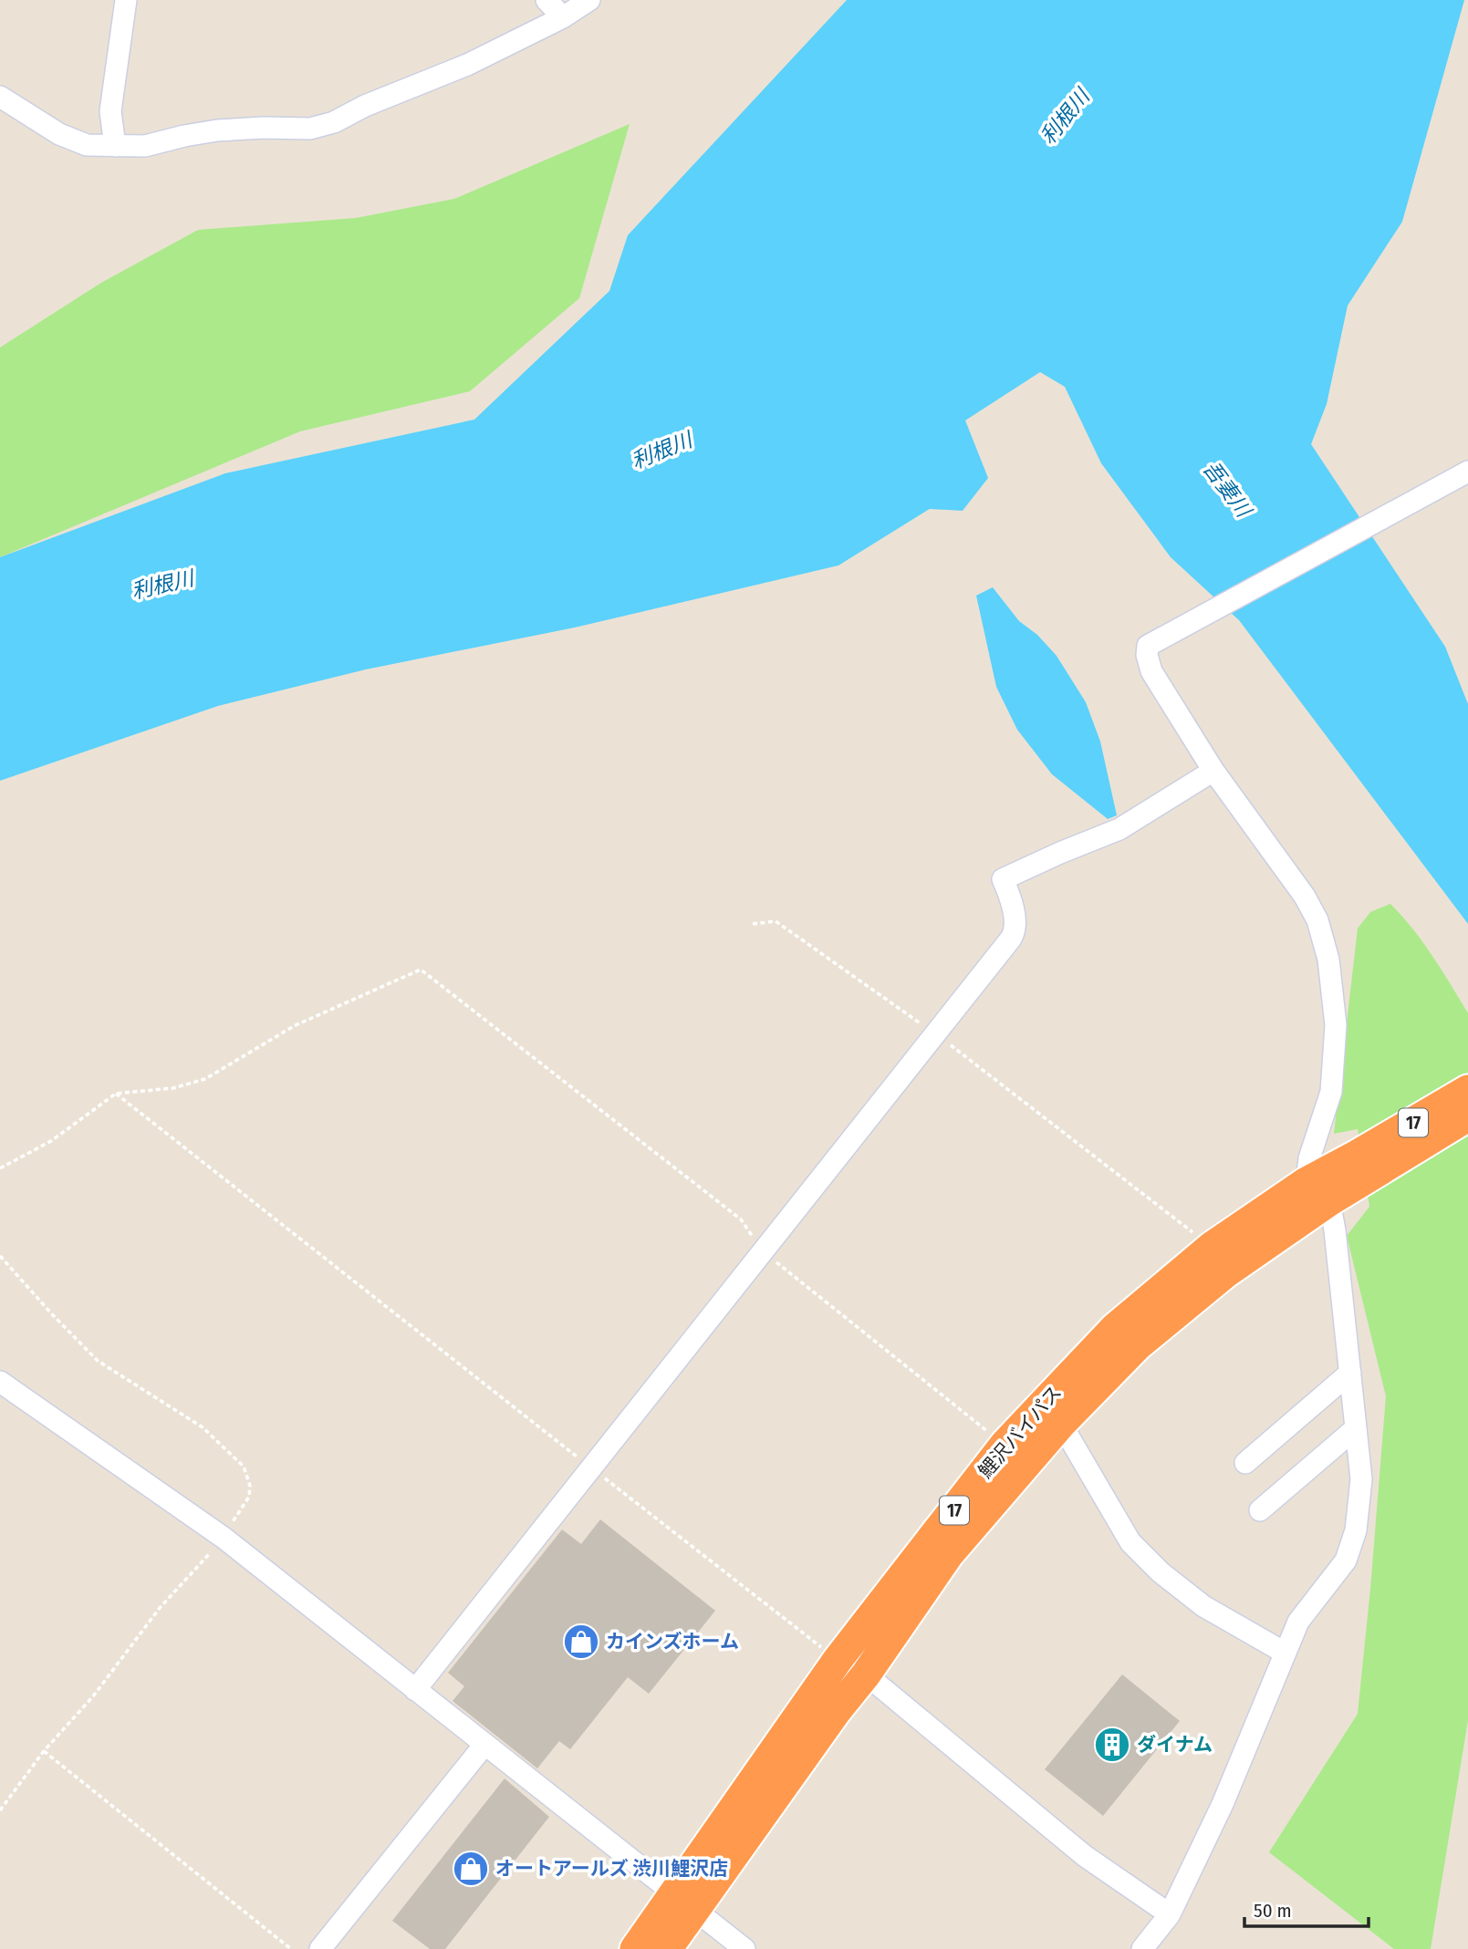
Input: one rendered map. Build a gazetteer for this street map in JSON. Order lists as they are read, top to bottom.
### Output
{
  "streets": {
    "highway": ["17", "鯉沢バイパス"]
  },
  "water": ["利根川", "吾妻川"],
  "places": {
    "shop": ["カインズホーム", "オートアールズ 渋川鯉沢店"],
    "building": ["ダイナム"]
  },
  "scale_bar": "50 m"
}
